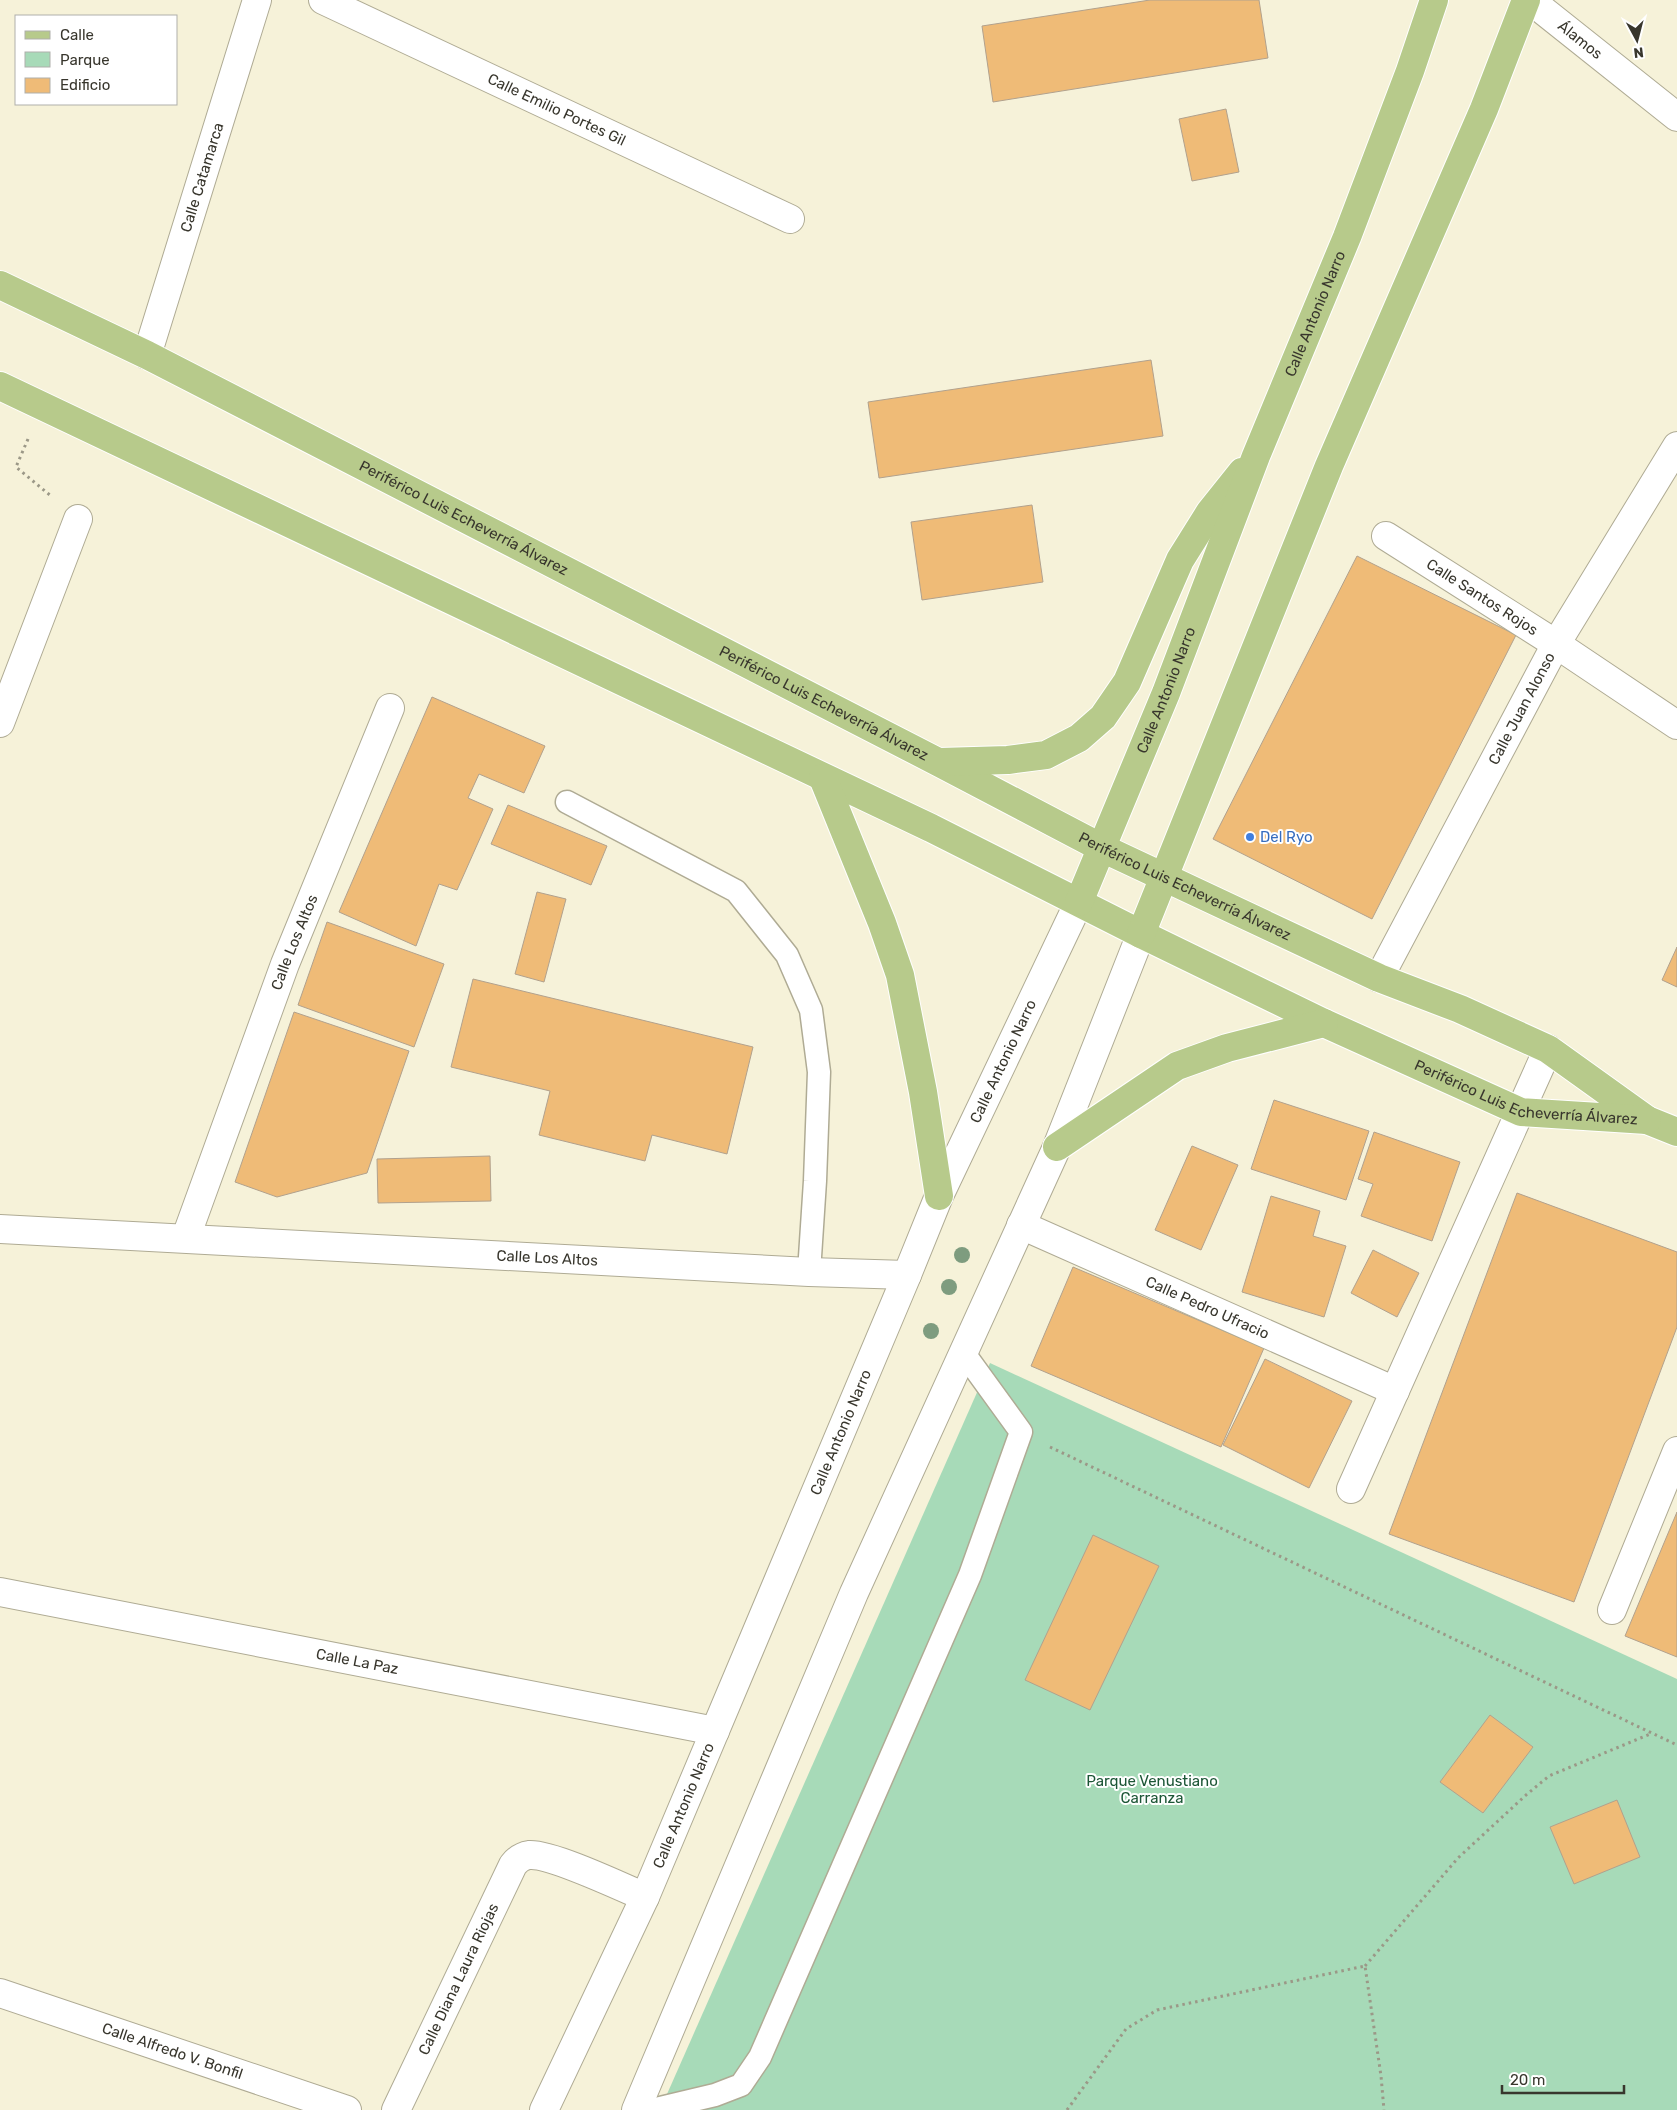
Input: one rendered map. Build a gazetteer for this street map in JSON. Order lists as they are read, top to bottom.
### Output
{
  "streets": {
    "main road": ["Calle Antonio Narro", "Periférico Luis Echeverría Álvarez"],
    "street": [
      "Álamos",
      "Calle Emilio Portes Gil",
      "Calle Catamarca",
      "Calle Santos Rojos",
      "Calle Juan Alonso",
      "Calle Los Altos",
      "Calle Pedro Ufracio",
      "Calle La Paz",
      "Calle Diana Laura Riojas",
      "Calle Alfredo V. Bonfil"
    ]
  },
  "crossings": [
    ["Calle Catamarca", "Periférico Luis Echeverría Álvarez"],
    ["Calle Antonio Narro", "Periférico Luis Echeverría Álvarez"],
    ["Calle Antonio Narro", "Calle Los Altos"],
    ["Calle Antonio Narro", "Calle La Paz"],
    ["Calle Antonio Narro", "Calle Diana Laura Riojas"],
    ["Periférico Luis Echeverría Álvarez", "Calle Juan Alonso"],
    ["Calle Santos Rojos", "Calle Juan Alonso"]
  ],
  "parks": ["Parque Venustiano Carranza"],
  "places": ["Del Ryo"],
  "legend": ["Calle", "Parque", "Edificio"],
  "scale_bar": "20 m",
  "north": "bottom"
}
